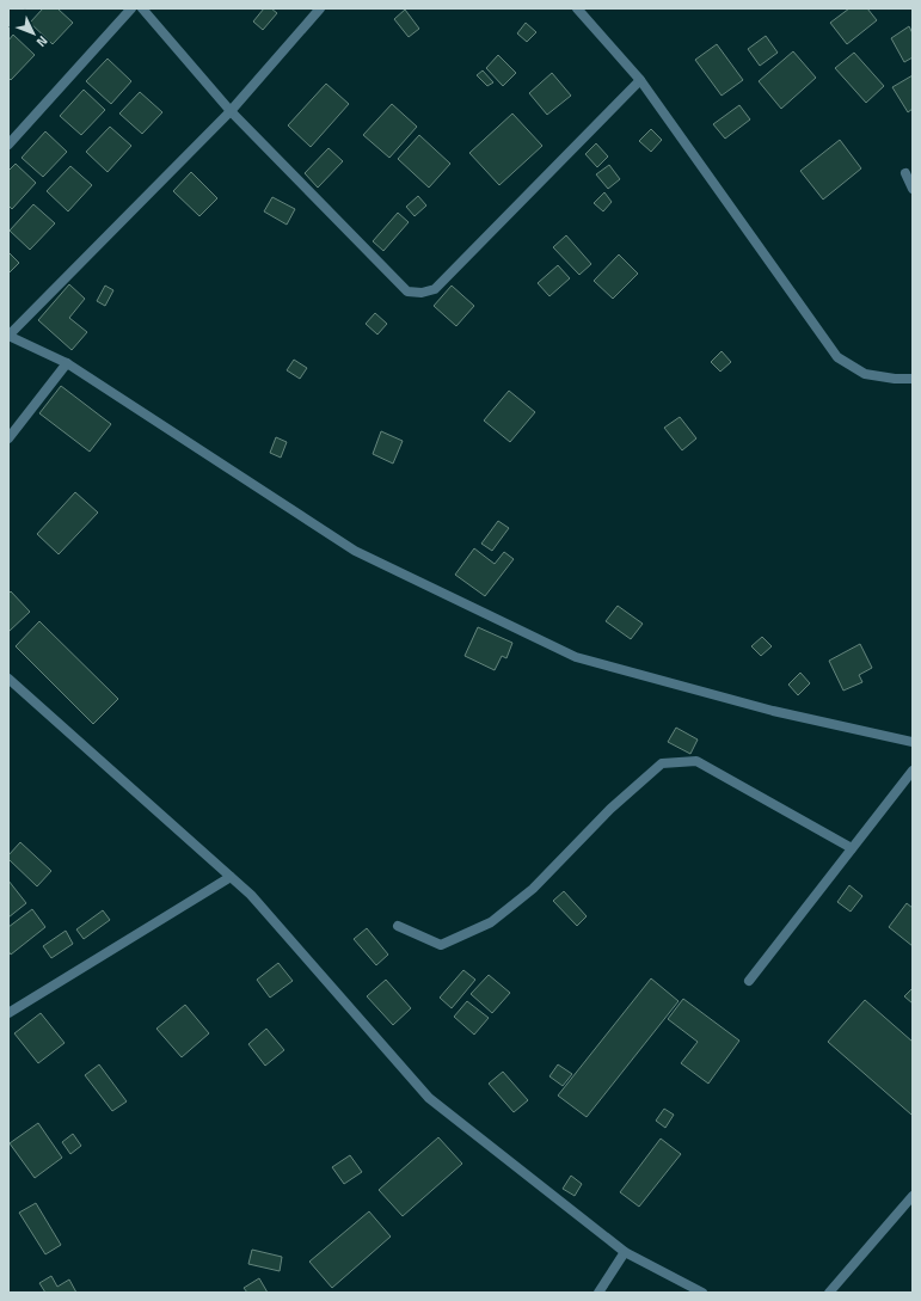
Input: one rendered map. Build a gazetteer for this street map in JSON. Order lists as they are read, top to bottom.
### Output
{
  "north": "bottom right"
}
